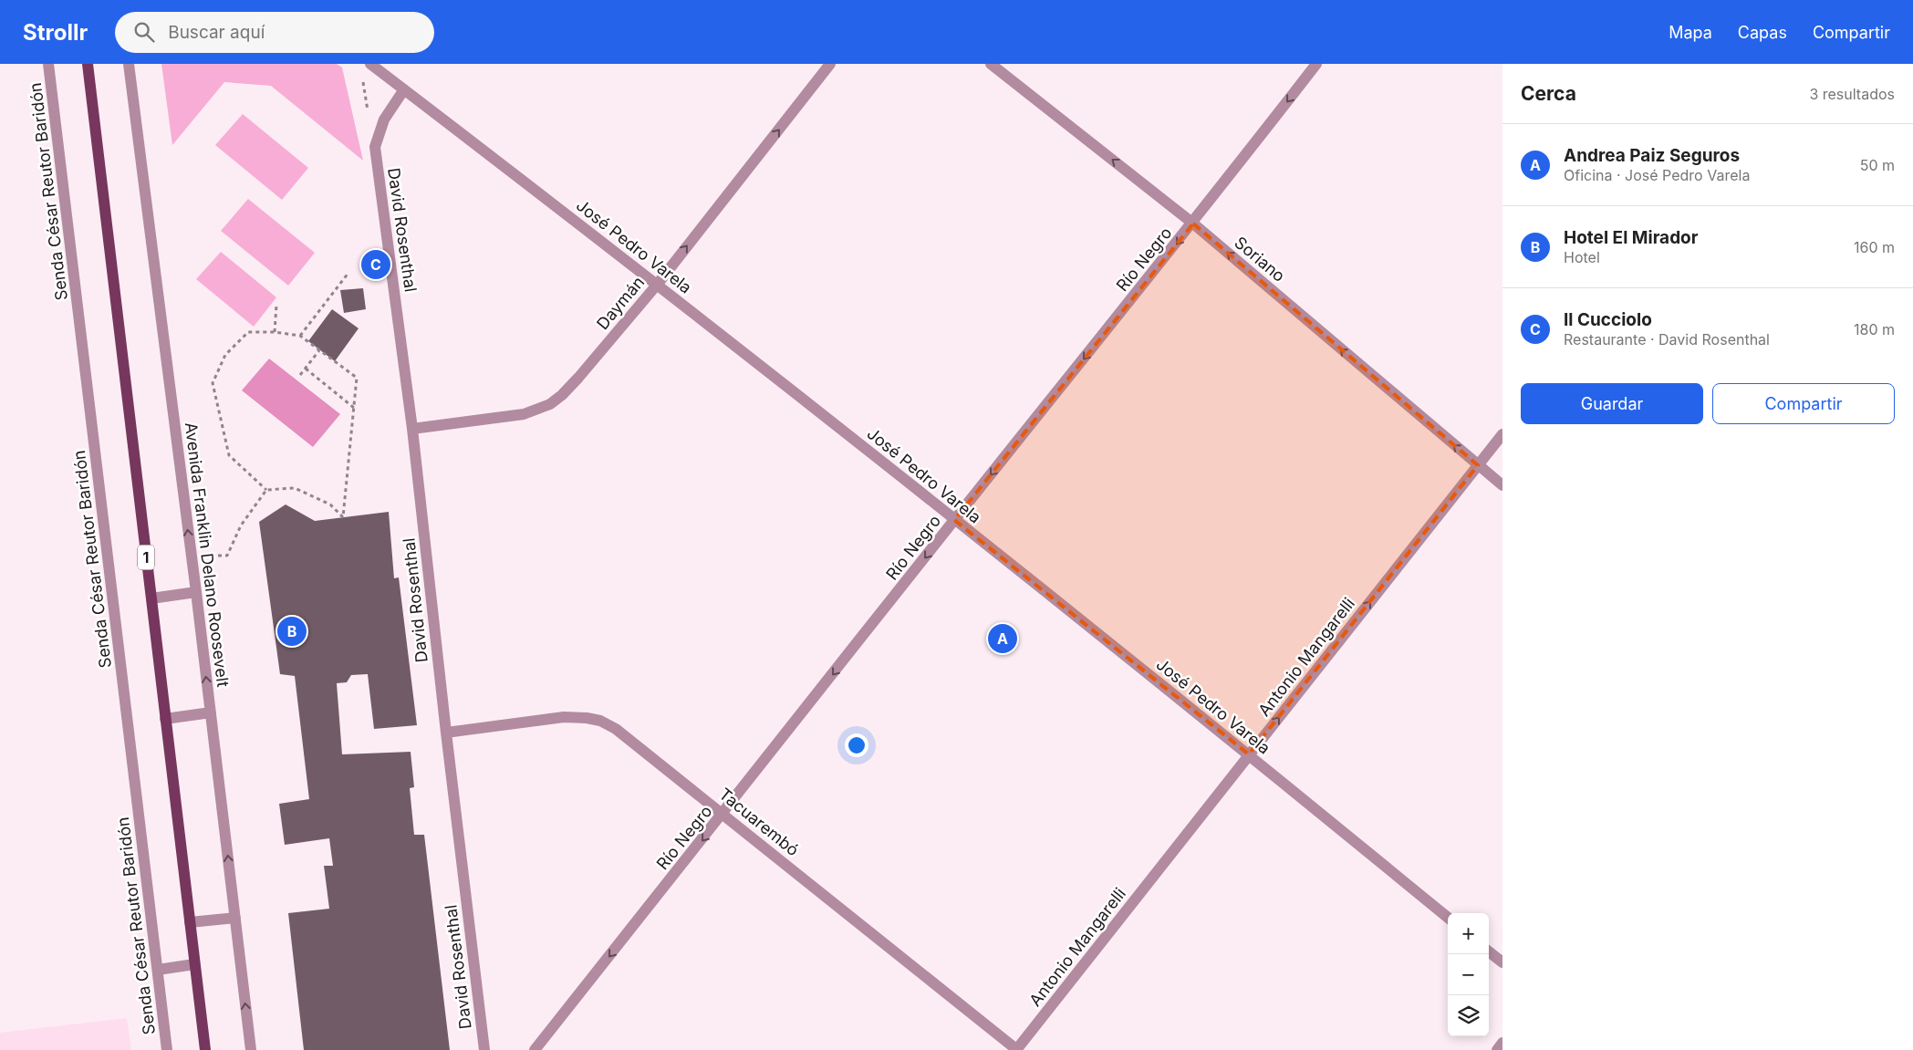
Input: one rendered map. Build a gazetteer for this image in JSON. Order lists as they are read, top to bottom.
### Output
{
  "streets": {
    "main road": ["1"],
    "street": [
      "Senda César Reutor Baridón",
      "David Rosenthal",
      "José Pedro Varela",
      "Río Negro",
      "Soriano",
      "Daymán",
      "Avenida Franklin Delano Roosevelt",
      "Antonio Mangarelli",
      "Tacuarembó"
    ]
  },
  "crossings": [
    ["David Rosenthal", "José Pedro Varela"],
    ["David Rosenthal", "Daymán"],
    ["David Rosenthal", "Tacuarembó"],
    ["José Pedro Varela", "Río Negro"],
    ["José Pedro Varela", "Daymán"],
    ["José Pedro Varela", "Antonio Mangarelli"],
    ["Río Negro", "Soriano"],
    ["Río Negro", "Tacuarembó"],
    ["Soriano", "Antonio Mangarelli"],
    ["Antonio Mangarelli", "Tacuarembó"]
  ],
  "one_way": [
    "Río Negro",
    "Soriano",
    "Daymán",
    "Avenida Franklin Delano Roosevelt",
    "Antonio Mangarelli"
  ],
  "page": {
    "header": "Strollr",
    "search": "Buscar aquí",
    "nav": ["Mapa", "Capas", "Compartir"],
    "heading": ["Cerca", "3 resultados"],
    "list": [
      {
        "mark": "A",
        "name": "Andrea Paiz Seguros",
        "note": "Oficina · José Pedro Varela",
        "value": "50 m"
      },
      {
        "mark": "B",
        "name": "Hotel El Mirador",
        "note": "Hotel",
        "value": "160 m"
      },
      {
        "mark": "C",
        "name": "Il Cucciolo",
        "note": "Restaurante · David Rosenthal",
        "value": "180 m"
      }
    ],
    "pins": ["C", "B", "A"],
    "buttons": ["Guardar", "Compartir"],
    "map_buttons": ["+", "−"]
  }
}
